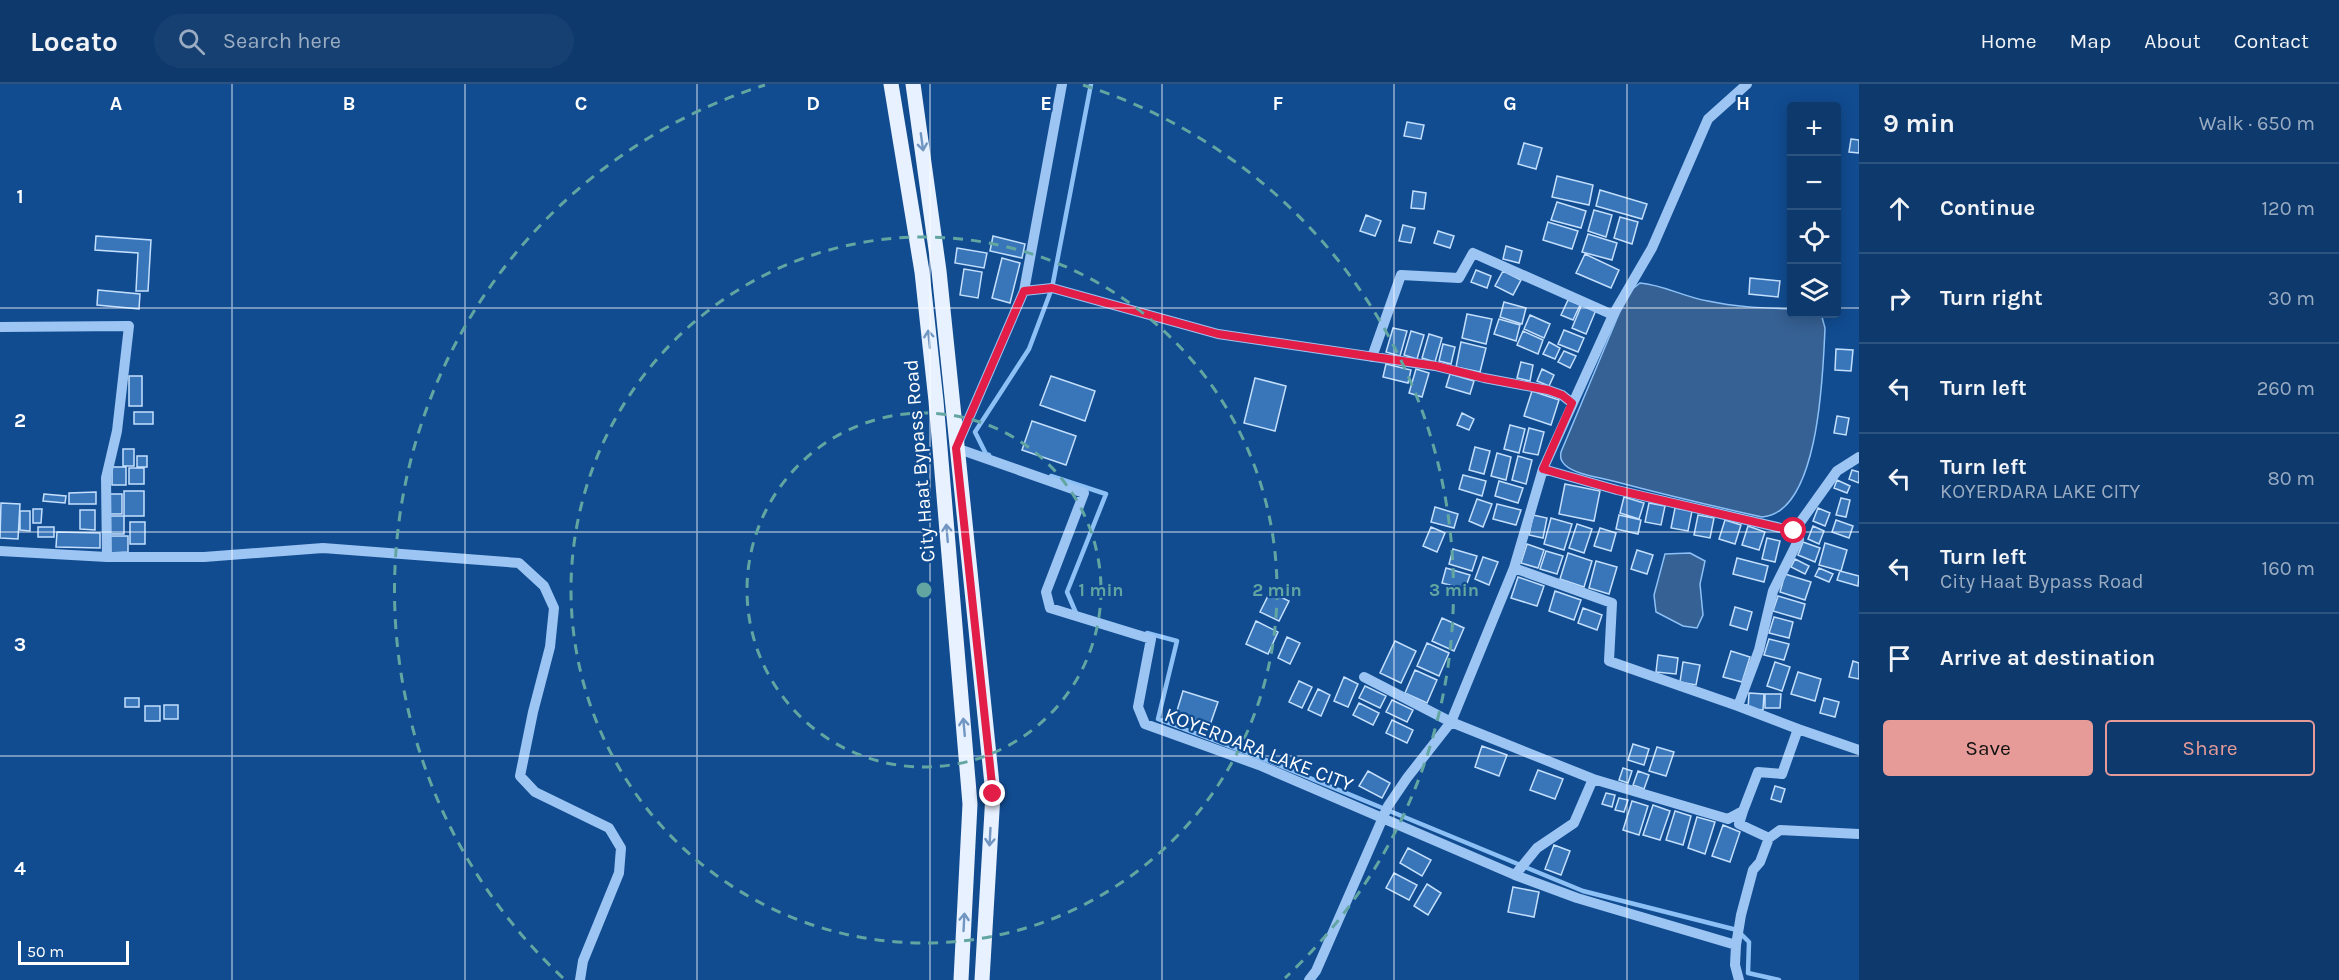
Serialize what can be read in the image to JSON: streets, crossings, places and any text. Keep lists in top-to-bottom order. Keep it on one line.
{"streets":{"main road":["City Haat Bypass Road"],"street":["KOYERDARA LAKE CITY"]},"crossings":[["City Haat Bypass Road","KOYERDARA LAKE CITY"]],"scale_bar":"50 m","page":{"header":"Locato","search":"Search here","nav":["Home","Map","About","Contact"],"heading":["9 min","Walk · 650 m"],"map_buttons":["+","−"],"list":[["Continue","120 m"],["Turn right","30 m"],["Turn left","260 m"],["Turn left","KOYERDARA LAKE CITY","80 m"],["Turn left","City Haat Bypass Road","160 m"],"Arrive at destination"],"buttons":["Save","Share"],"scale":"50 m"},"grid":{"columns":["A","B","C","D","E","F","G","H"],"rows":["1","2","3","4"]},"rings":["1 min","2 min","3 min"]}
